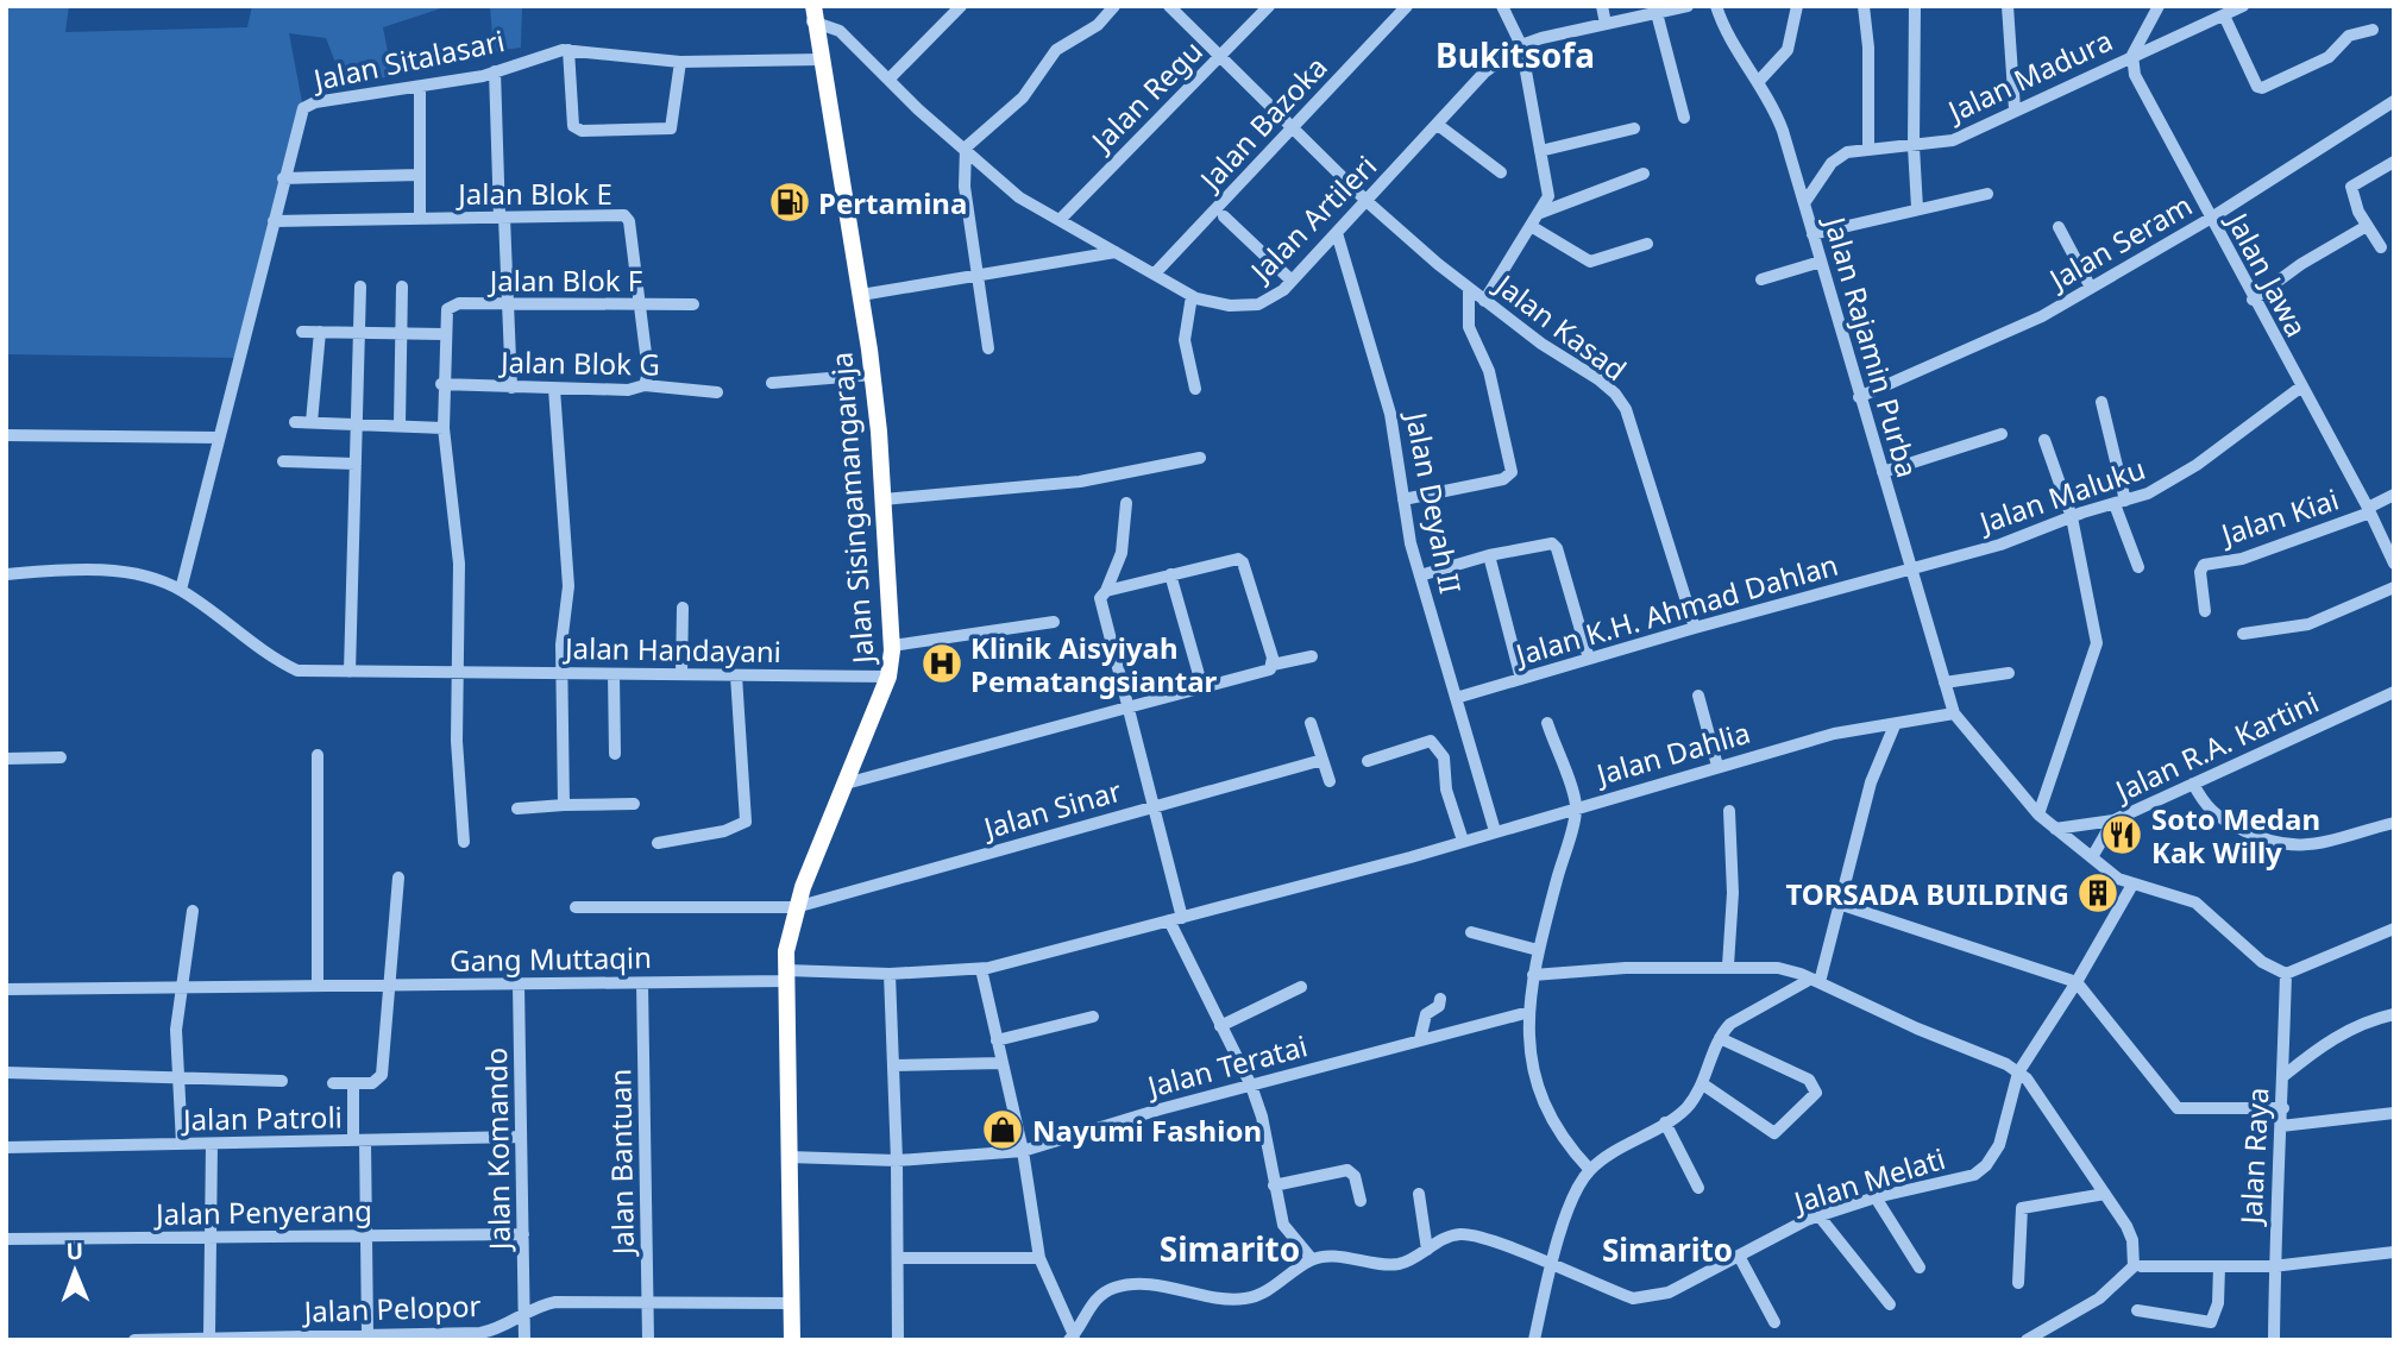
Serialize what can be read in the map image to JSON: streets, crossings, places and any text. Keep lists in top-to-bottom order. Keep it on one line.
{"streets":{"highway":["Jalan Sisingamangaraja"],"street":["Jalan Sitalasari","Jalan Madura","Jalan Regu","Jalan Bazoka","Jalan Blok E","Jalan Artileri","Jalan Seram","Jalan Jawa","Jalan Blok F","Jalan Kasad","Jalan Rajamin Purba","Jalan Blok G","Jalan Maluku","Jalan Deyah II","Jalan Kiai","Jalan K.H. Ahmad Dahlan","Jalan Handayani","Jalan R.A. Kartini","Jalan Dahlia","Jalan Sinar","Gang Muttaqin","Jalan Teratai","Jalan Patroli","Jalan Komando","Jalan Raya","Jalan Bantuan","Jalan Melati","Jalan Penyerang","Jalan Pelopor"]},"crossings":[["Jalan Sitalasari","Jalan Blok E"],["Jalan Sitalasari","Jalan Sisingamangaraja"],["Jalan Sitalasari","Jalan Handayani"],["Jalan Madura","Jalan Jawa"],["Jalan Madura","Jalan Rajamin Purba"],["Jalan Regu","Jalan Artileri"],["Jalan Regu","Jalan Kasad"],["Jalan Bazoka","Jalan Artileri"],["Jalan Bazoka","Jalan Kasad"],["Jalan Blok E","Jalan Blok F"],["Jalan Blok E","Jalan Blok G"],["Jalan Artileri","Jalan Kasad"],["Jalan Artileri","Jalan Deyah II"],["Jalan Artileri","Jalan Sisingamangaraja"],["Jalan Seram","Jalan Jawa"],["Jalan Seram","Jalan Rajamin Purba"],["Jalan Jawa","Jalan Maluku"],["Jalan Jawa","Jalan Kiai"],["Jalan Kasad","Jalan K.H. Ahmad Dahlan"],["Jalan Rajamin Purba","Jalan Maluku"],["Jalan Rajamin Purba","Jalan K.H. Ahmad Dahlan"],["Jalan Rajamin Purba","Jalan Dahlia"],["Jalan Maluku","Jalan K.H. Ahmad Dahlan"],["Jalan Deyah II","Jalan K.H. Ahmad Dahlan"],["Jalan Deyah II","Jalan Dahlia"],["Jalan Sisingamangaraja","Jalan Handayani"],["Jalan Sisingamangaraja","Jalan Sinar"],["Jalan Sisingamangaraja","Gang Muttaqin"],["Jalan Sisingamangaraja","Jalan Teratai"],["Jalan Sisingamangaraja","Jalan Pelopor"],["Jalan Dahlia","Gang Muttaqin"],["Gang Muttaqin","Jalan Komando"],["Gang Muttaqin","Jalan Bantuan"],["Jalan Patroli","Jalan Komando"],["Jalan Komando","Jalan Penyerang"],["Jalan Komando","Jalan Pelopor"],["Jalan Bantuan","Jalan Pelopor"]],"districts":["Bukitsofa","Simarito","Simarito"],"places":{"fuel station":["Pertamina"],"hospital":["Klinik Aisyiyah Pematangsiantar"],"restaurant":["Soto Medan Kak Willy"],"building":["TORSADA BUILDING"],"shop":["Nayumi Fashion"]},"north":"top"}
